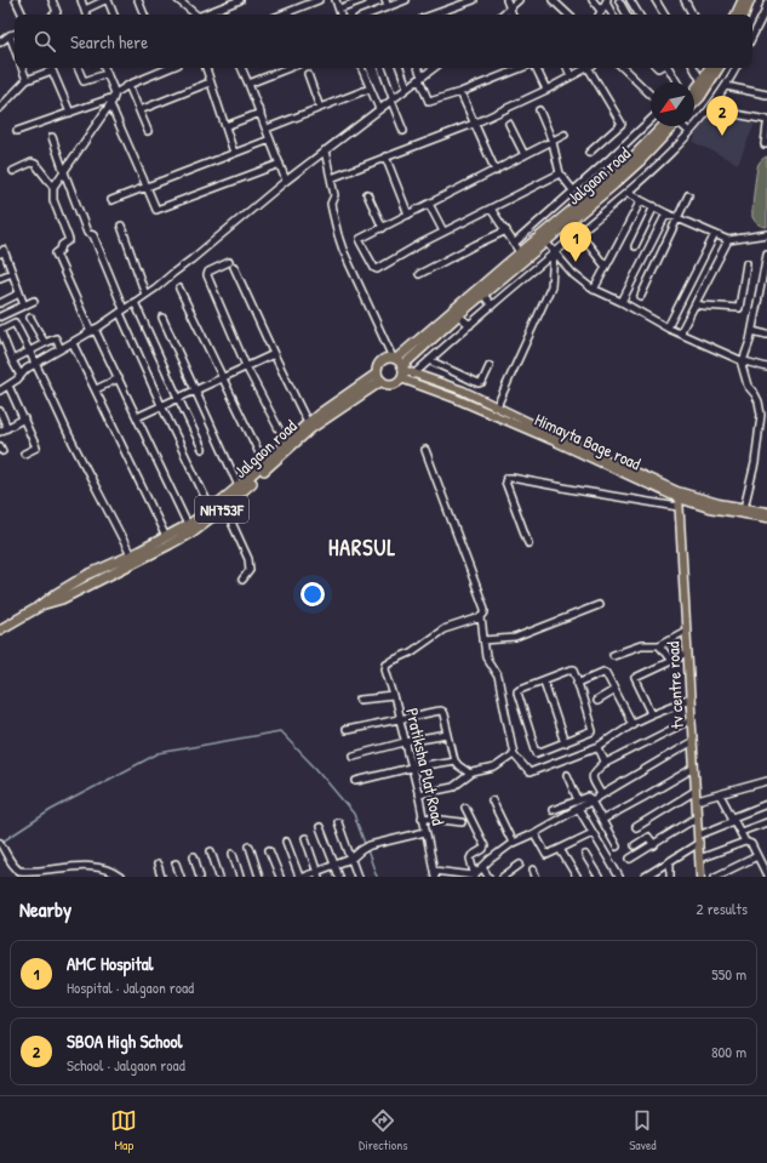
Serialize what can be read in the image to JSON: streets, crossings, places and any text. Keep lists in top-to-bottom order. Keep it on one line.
{"streets":{"highway":["Jalgaon road","NH753F"],"main road":["Himayta Bage road","tv centre road"],"street":["Pratiksha Plat Road"]},"crossings":[["Jalgaon road","Himayta Bage road"],["Himayta Bage road","tv centre road"]],"districts":["HARSUL"],"north":"bottom left","page":{"search":"Search here","pins":["2","1"],"heading":["Nearby","2 results"],"list":[{"mark":"1","name":"AMC Hospital","note":"Hospital · Jalgaon road","value":"550 m"},{"mark":"2","name":"SBOA High School","note":"School · Jalgaon road","value":"800 m"}],"nav":["Map","Directions","Saved"]}}
